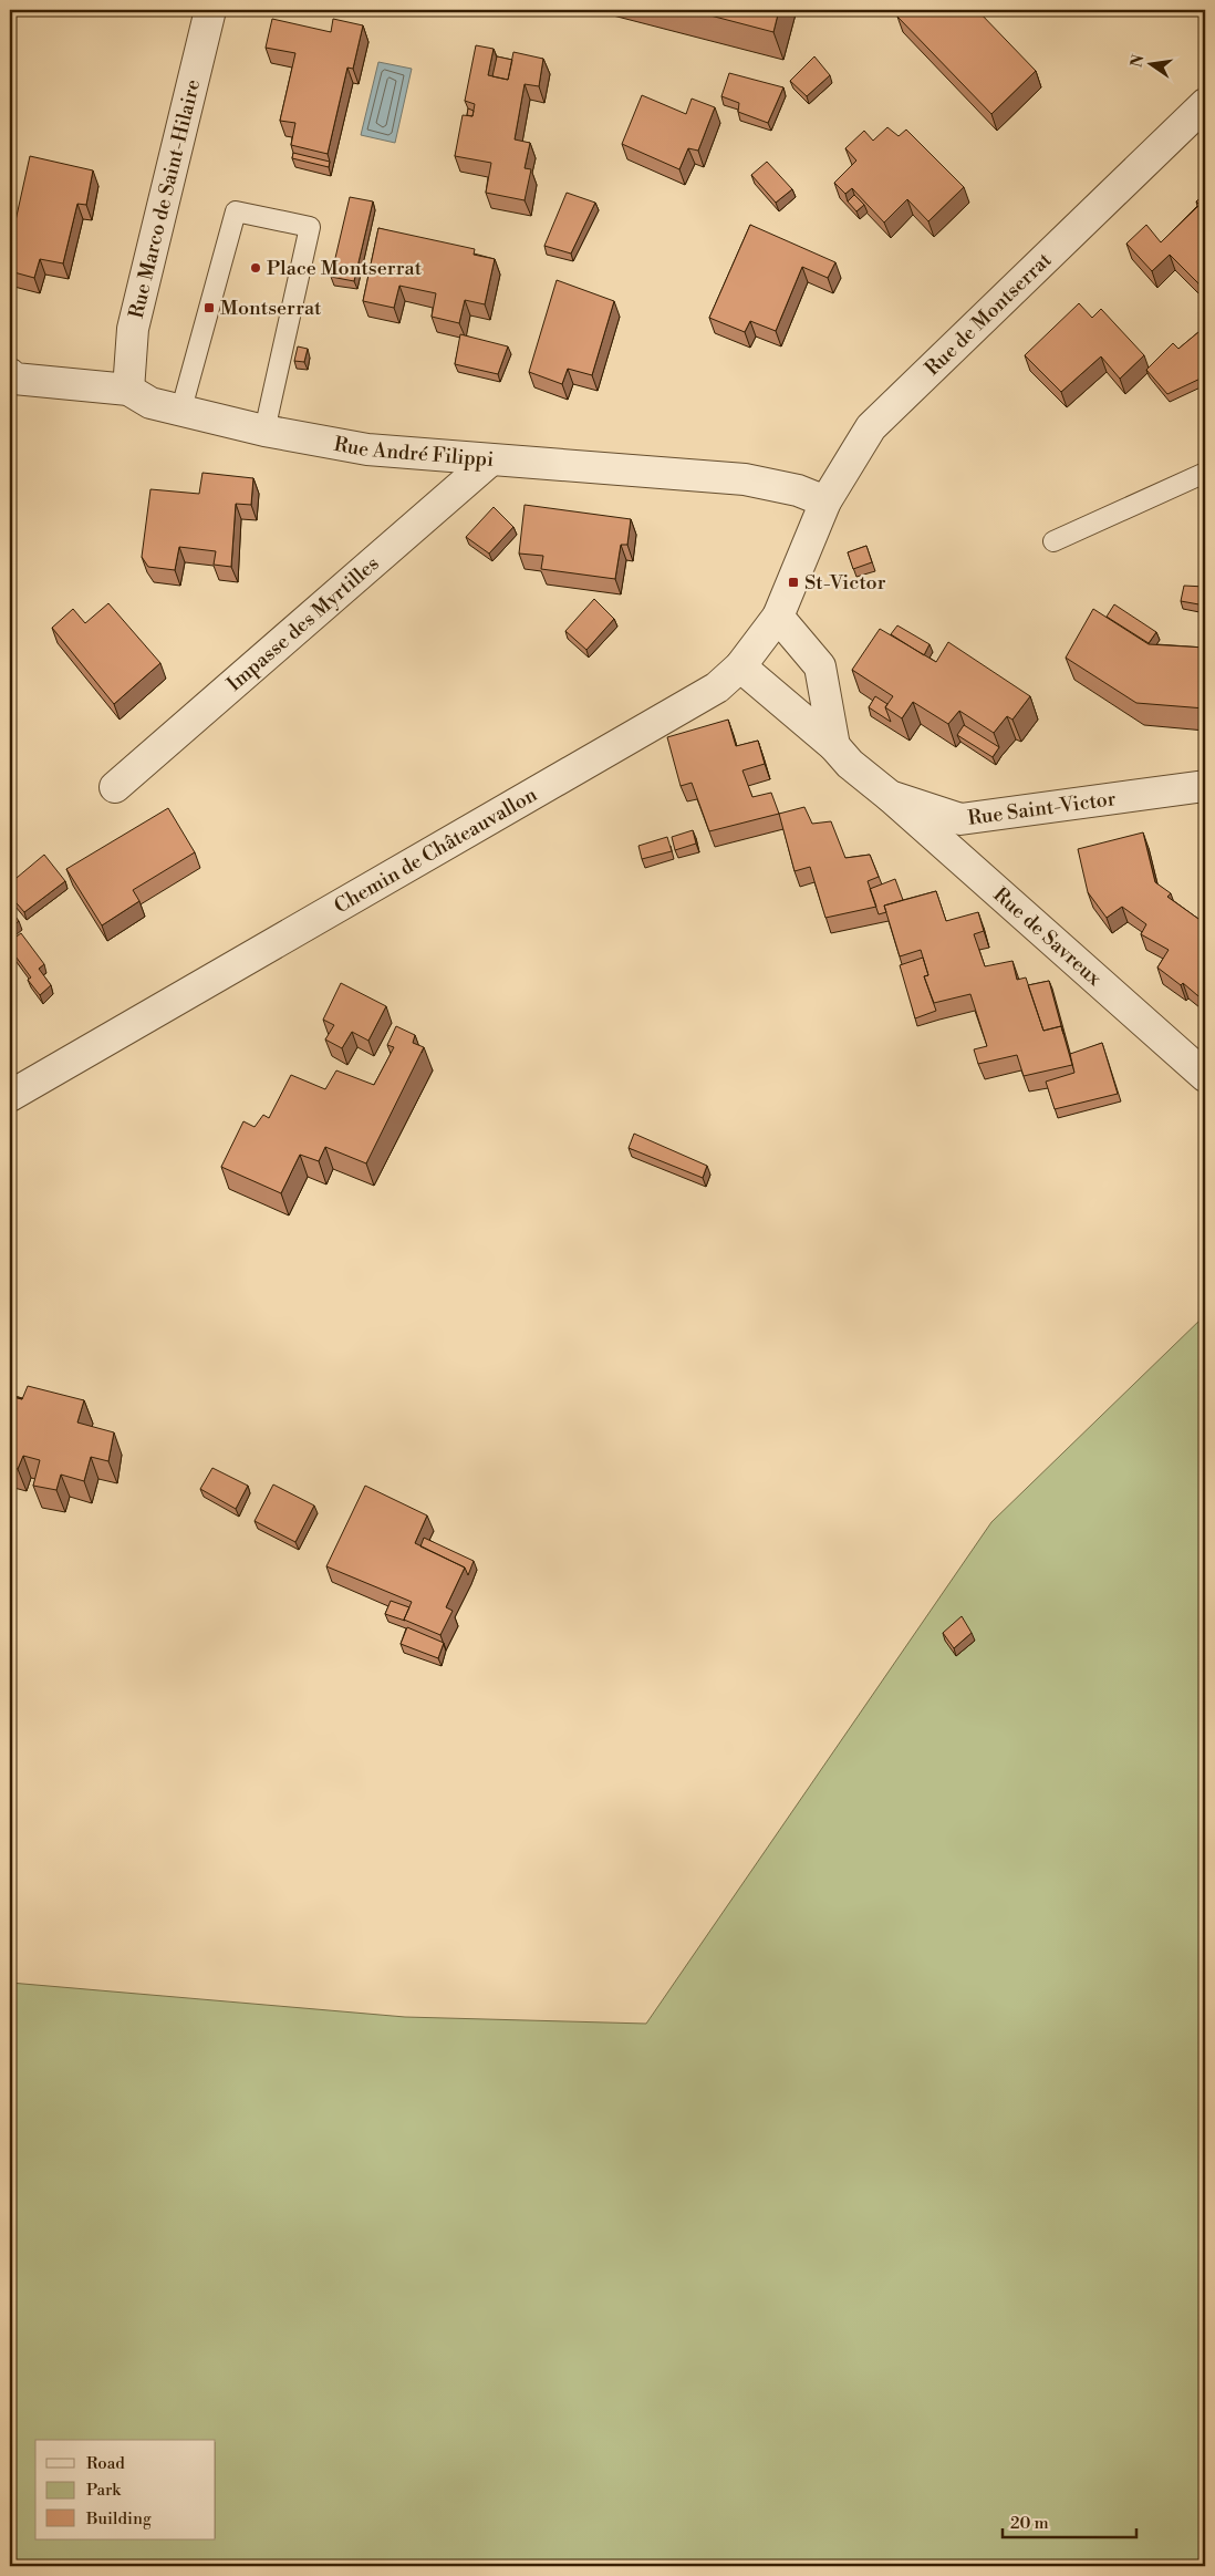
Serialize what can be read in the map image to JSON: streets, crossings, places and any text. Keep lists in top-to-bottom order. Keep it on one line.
{"streets":{"street":["Rue Marco de Saint-Hilaire","Rue de Montserrat","Rue André Filippi","Impasse des Myrtilles","Rue Saint-Victor","Chemin de Châteauvallon","Rue de Savreux"]},"crossings":[["Rue Marco de Saint-Hilaire","Rue André Filippi"],["Rue de Montserrat","Rue André Filippi"],["Rue de Montserrat","Chemin de Châteauvallon"],["Rue André Filippi","Impasse des Myrtilles"],["Rue Saint-Victor","Chemin de Châteauvallon"],["Rue Saint-Victor","Rue de Savreux"]],"places":{"other":["Place Montserrat"],"transit":["Montserrat","St-Victor"]},"legend":["Road","Park","Building"],"scale_bar":"20 m","north":"left"}
